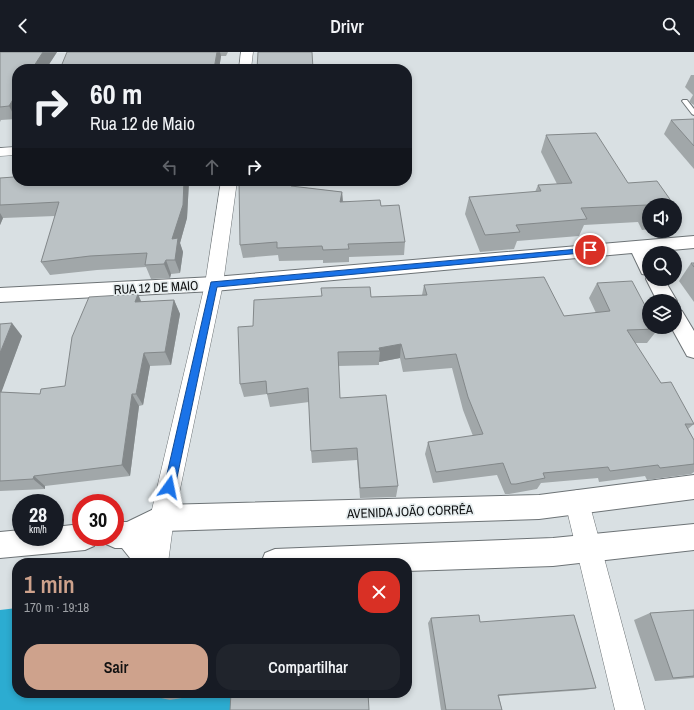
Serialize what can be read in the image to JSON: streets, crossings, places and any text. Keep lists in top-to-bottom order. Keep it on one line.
{"streets":{"street":["RUA 12 DE MAIO","AVENIDA JOÃO CORRÊA"]},"page":{"header":"Drivr","turn":["60 m","Rua 12 de Maio"],"speed":"28 km/h","limit":"30","heading":["1 min","170 m · 19:18"],"buttons":["Sair","Compartilhar"]}}
